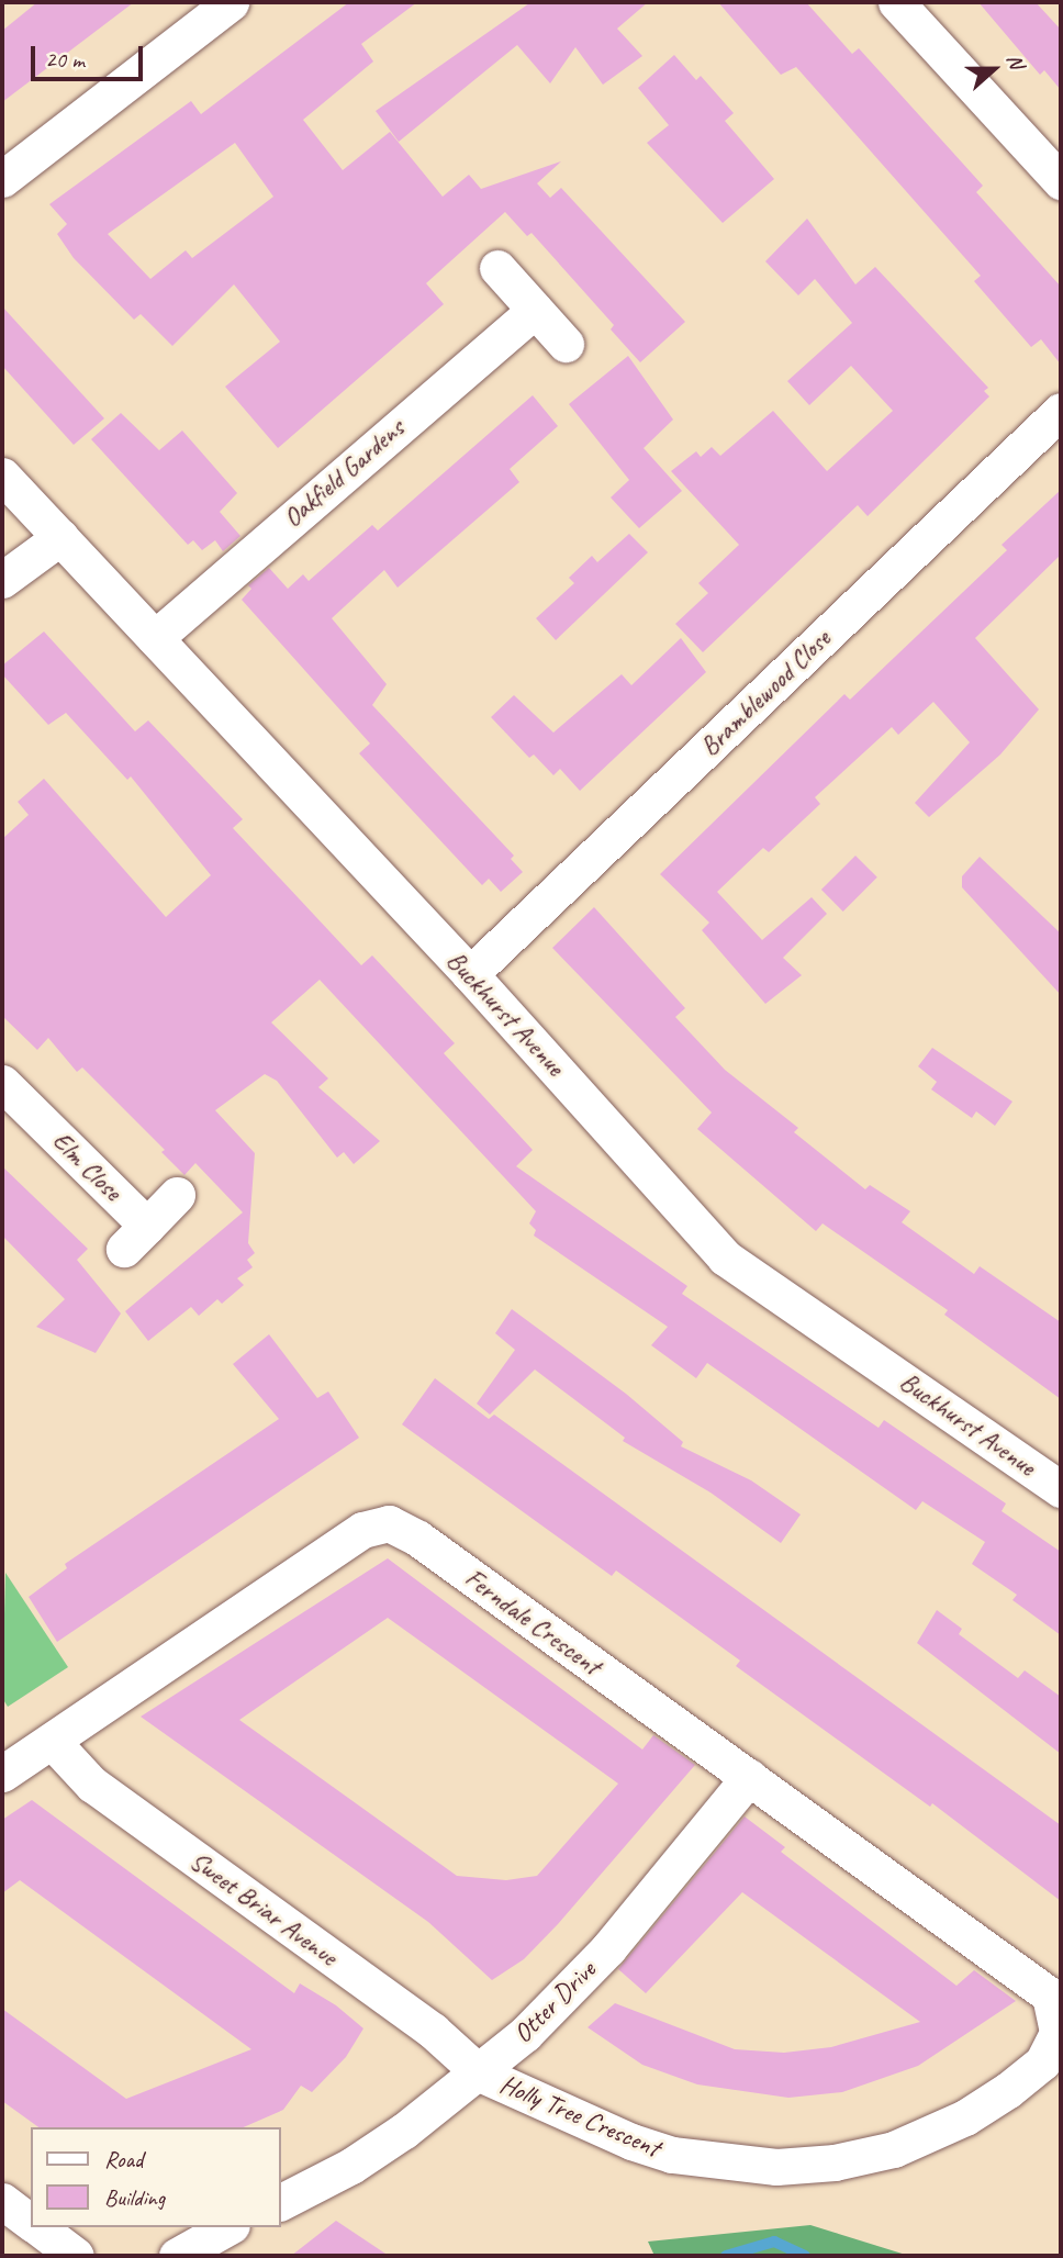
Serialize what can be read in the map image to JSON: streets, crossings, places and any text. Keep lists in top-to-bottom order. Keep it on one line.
{"streets":{"street":["Oakfield Gardens","Bramblewood Close","Buckhurst Avenue","Elm Close","Ferndale Crescent","Sweet Briar Avenue","Otter Drive","Holly Tree Crescent"]},"crossings":[["Oakfield Gardens","Buckhurst Avenue"],["Bramblewood Close","Buckhurst Avenue"],["Ferndale Crescent","Sweet Briar Avenue"],["Ferndale Crescent","Otter Drive"],["Ferndale Crescent","Holly Tree Crescent"],["Sweet Briar Avenue","Otter Drive"],["Sweet Briar Avenue","Holly Tree Crescent"],["Otter Drive","Holly Tree Crescent"]],"legend":["Road","Building"],"scale_bar":"20 m","north":"right"}
